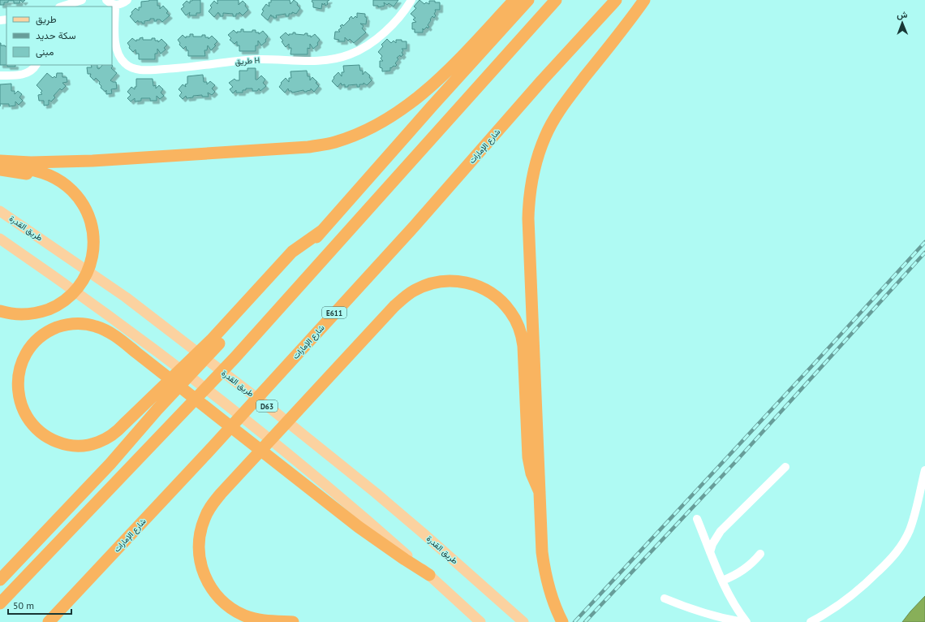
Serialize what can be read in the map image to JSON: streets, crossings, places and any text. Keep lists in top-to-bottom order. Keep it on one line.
{"streets":{"highway":["شارع الإمارات","E611"],"main road":["طريق القدرة","D63"],"street":["طريق H"]},"legend":["طريق","سكة حديد","مبنى"],"scale_bar":"50 m","north":"top"}
